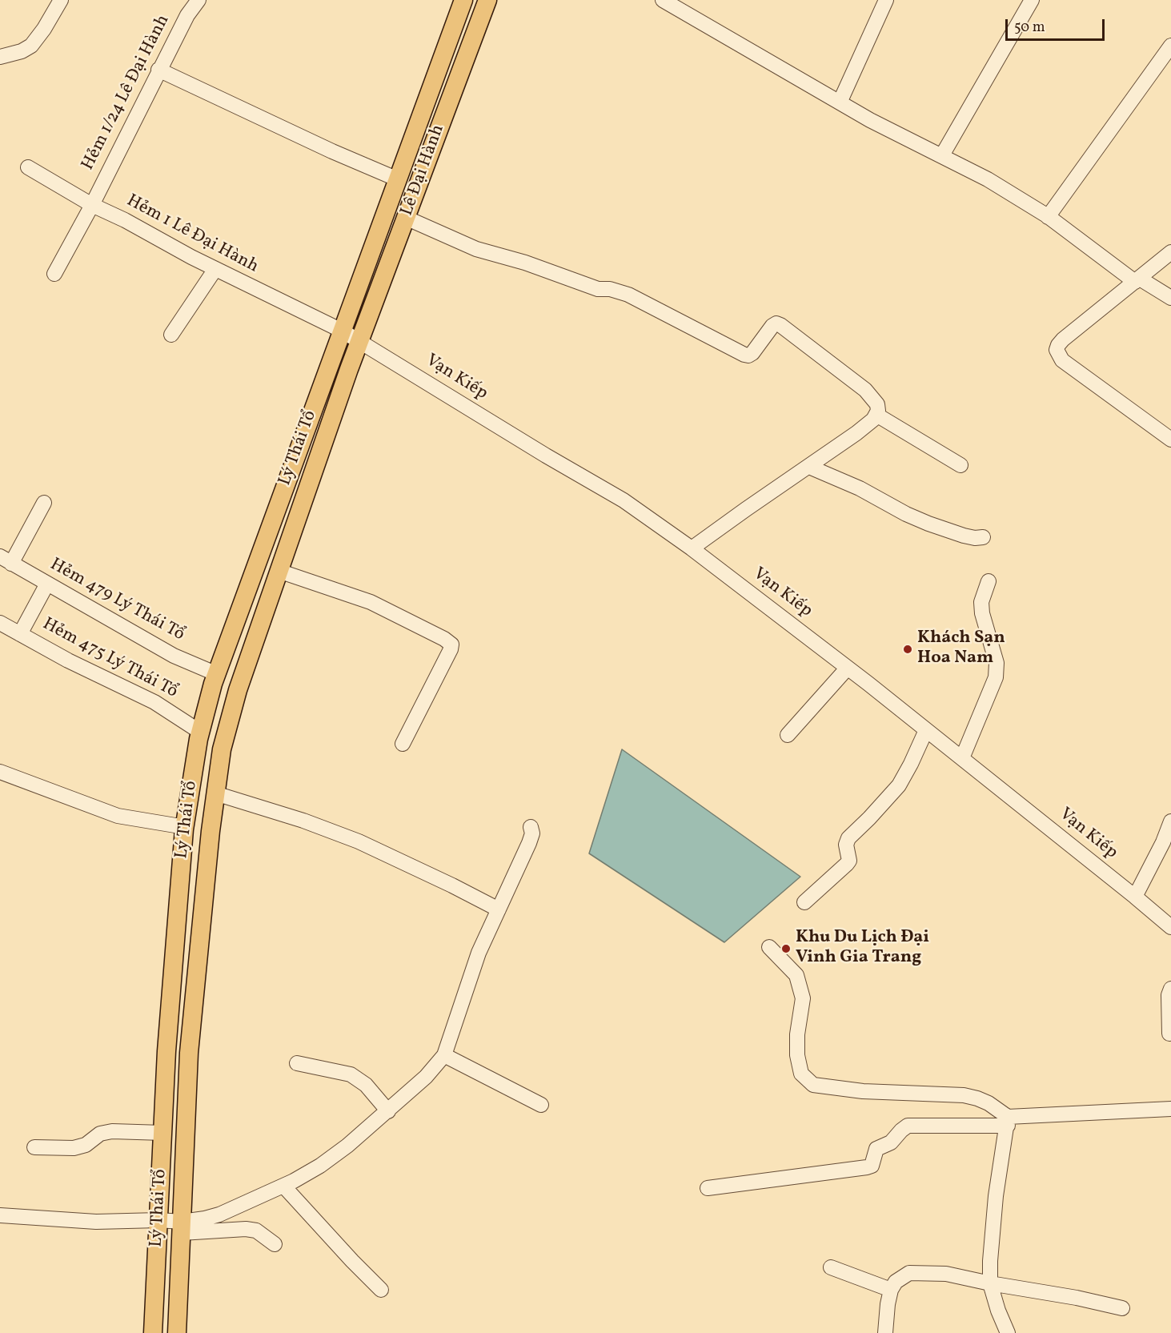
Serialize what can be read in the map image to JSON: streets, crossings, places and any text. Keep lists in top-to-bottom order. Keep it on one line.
{"streets":{"main road":["Lê Đại Hành","Lý Thái Tổ"],"street":["Hẻm 1/24 Lê Đại Hành","Hẻm 1 Lê Đại Hành","Vạn Kiếp","Hẻm 479 Lý Thái Tổ","Hẻm 475 Lý Thái Tổ"]},"crossings":[["Hẻm 1/24 Lê Đại Hành","Hẻm 1 Lê Đại Hành"],["Lê Đại Hành","Hẻm 1 Lê Đại Hành"],["Lê Đại Hành","Vạn Kiếp"],["Lê Đại Hành","Lý Thái Tổ"],["Hẻm 1 Lê Đại Hành","Vạn Kiếp"],["Hẻm 1 Lê Đại Hành","Lý Thái Tổ"],["Vạn Kiếp","Lý Thái Tổ"],["Lý Thái Tổ","Hẻm 479 Lý Thái Tổ"],["Lý Thái Tổ","Hẻm 475 Lý Thái Tổ"]],"places":["Khách Sạn Hoa Nam","Khu Du Lịch Đại Vinh Gia Trang"],"scale_bar":"50 m"}
